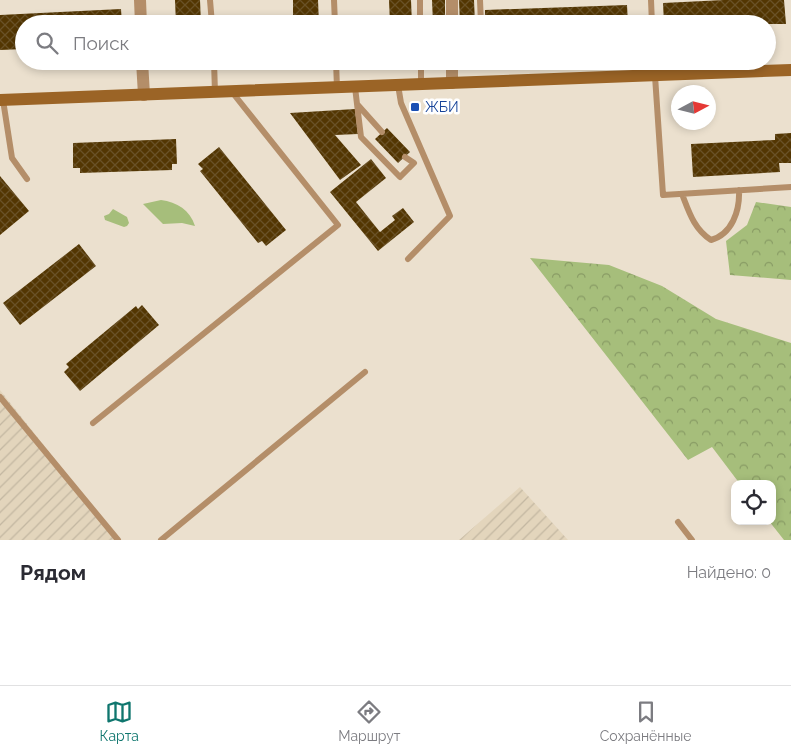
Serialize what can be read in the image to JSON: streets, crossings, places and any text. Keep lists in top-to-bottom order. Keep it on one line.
{"places":{"transit":["ЖБИ"]},"north":"right","page":{"search":"Поиск","heading":["Рядом","Найдено: 0"],"nav":["Карта","Маршрут","Сохранённые"]}}
